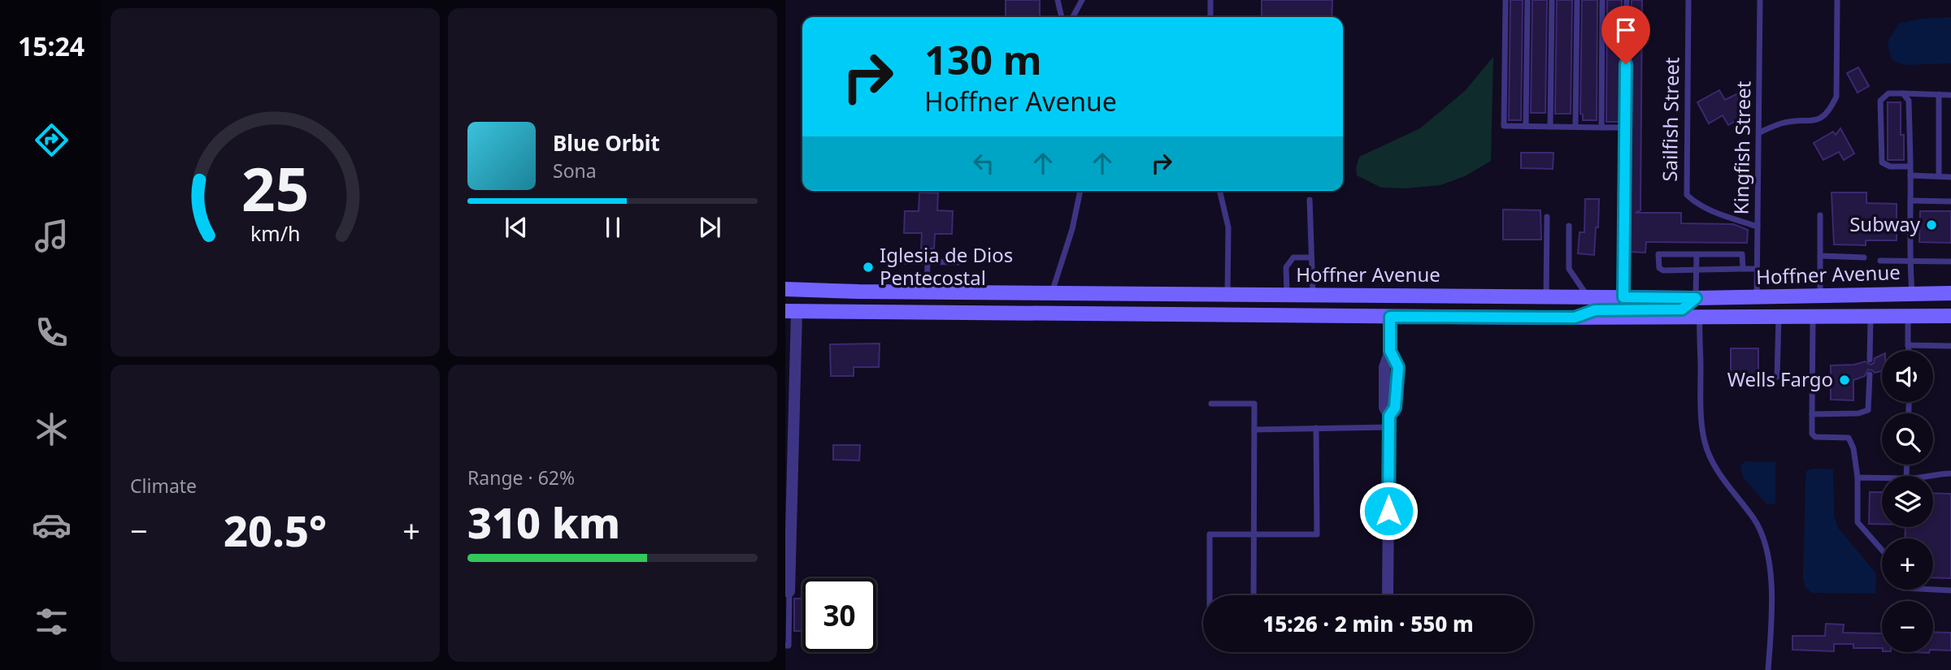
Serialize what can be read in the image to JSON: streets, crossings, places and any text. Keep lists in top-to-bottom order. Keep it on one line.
{"streets":{"main road":["Hoffner Avenue"],"lane":["Sailfish Street","Kingfish Street"]},"crossings":[["Sailfish Street","Kingfish Street"],["Kingfish Street","Hoffner Avenue"]],"places":["Subway","Iglesia de Dios Pentecostal","Wells Fargo"],"page":{"tabs":"15:24","turn":["130 m","Hoffner Avenue"],"song":["Blue Orbit","Sona"],"map_buttons":["+","−"],"tile":["Climate",["Range · 62%","310 km"]],"heat":["−","20.5°","+"],"limit":"30","trip":"15:26 · 2 min · 550 m","gauge":["25","km/h"]}}
